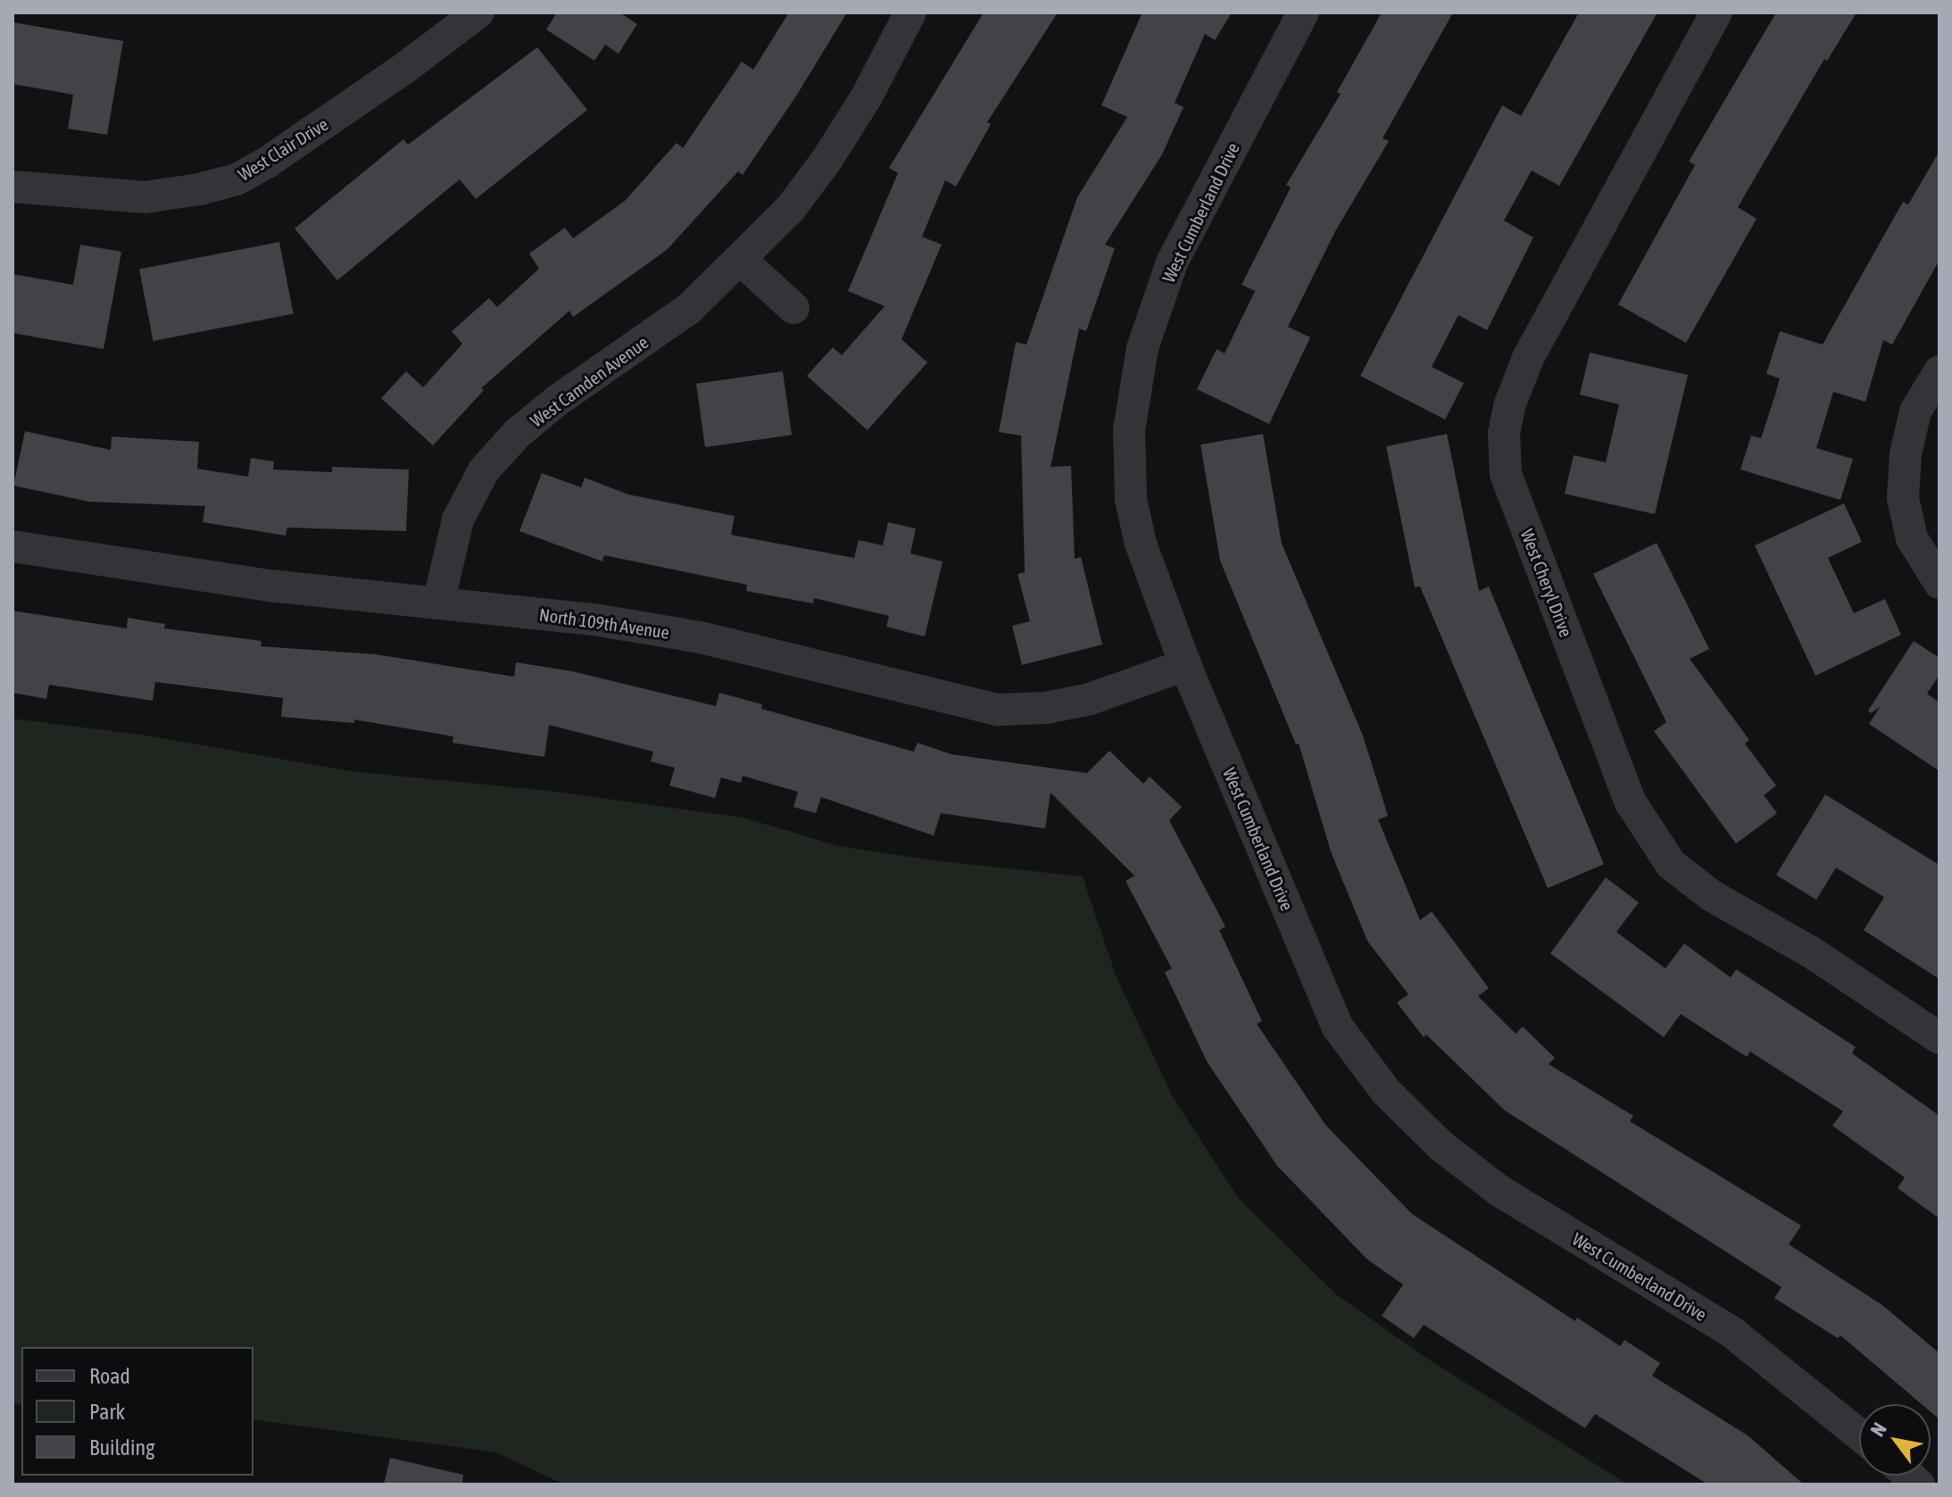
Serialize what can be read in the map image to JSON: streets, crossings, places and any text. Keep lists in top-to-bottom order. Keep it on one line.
{"streets":{"street":["West Clair Drive","West Cumberland Drive","West Camden Avenue","West Cheryl Drive","North 109th Avenue"]},"crossings":[["West Cumberland Drive","North 109th Avenue"],["West Camden Avenue","North 109th Avenue"]],"legend":["Road","Park","Building"],"north":"top left"}
